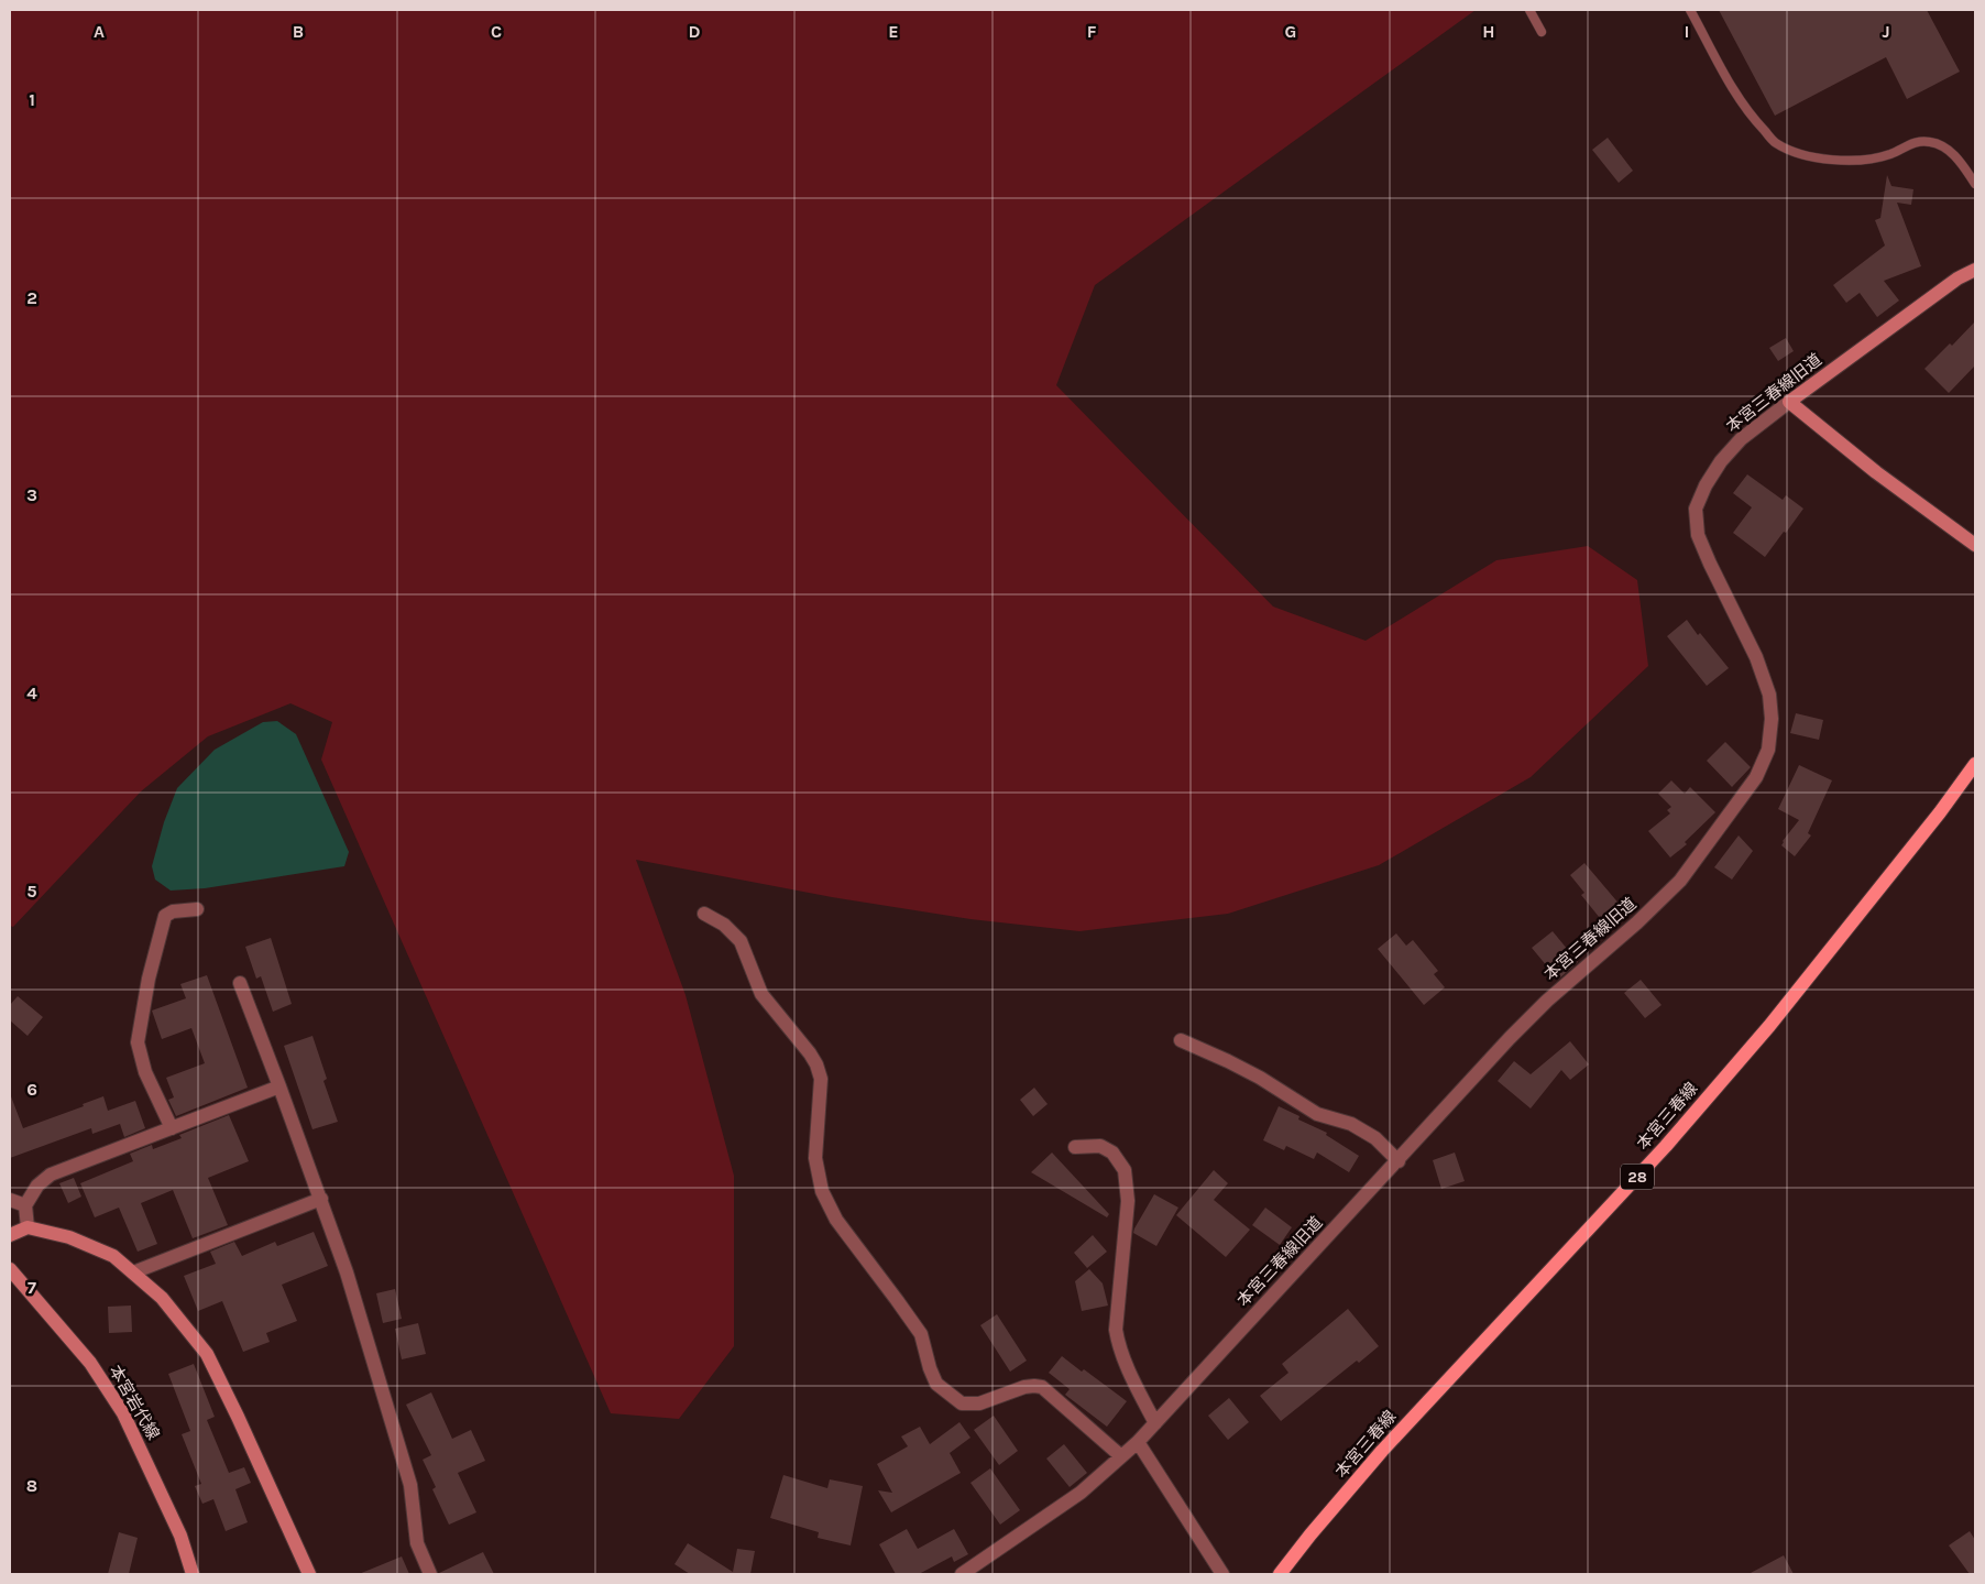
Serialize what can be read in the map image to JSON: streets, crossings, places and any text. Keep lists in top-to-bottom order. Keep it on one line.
{"streets":{"main road":["本宮三春線","28"],"street":["本宮三春線旧道","本宮岩代線"]},"grid":{"columns":["A","B","C","D","E","F","G","H","I","J"],"rows":["1","2","3","4","5","6","7","8"]}}
